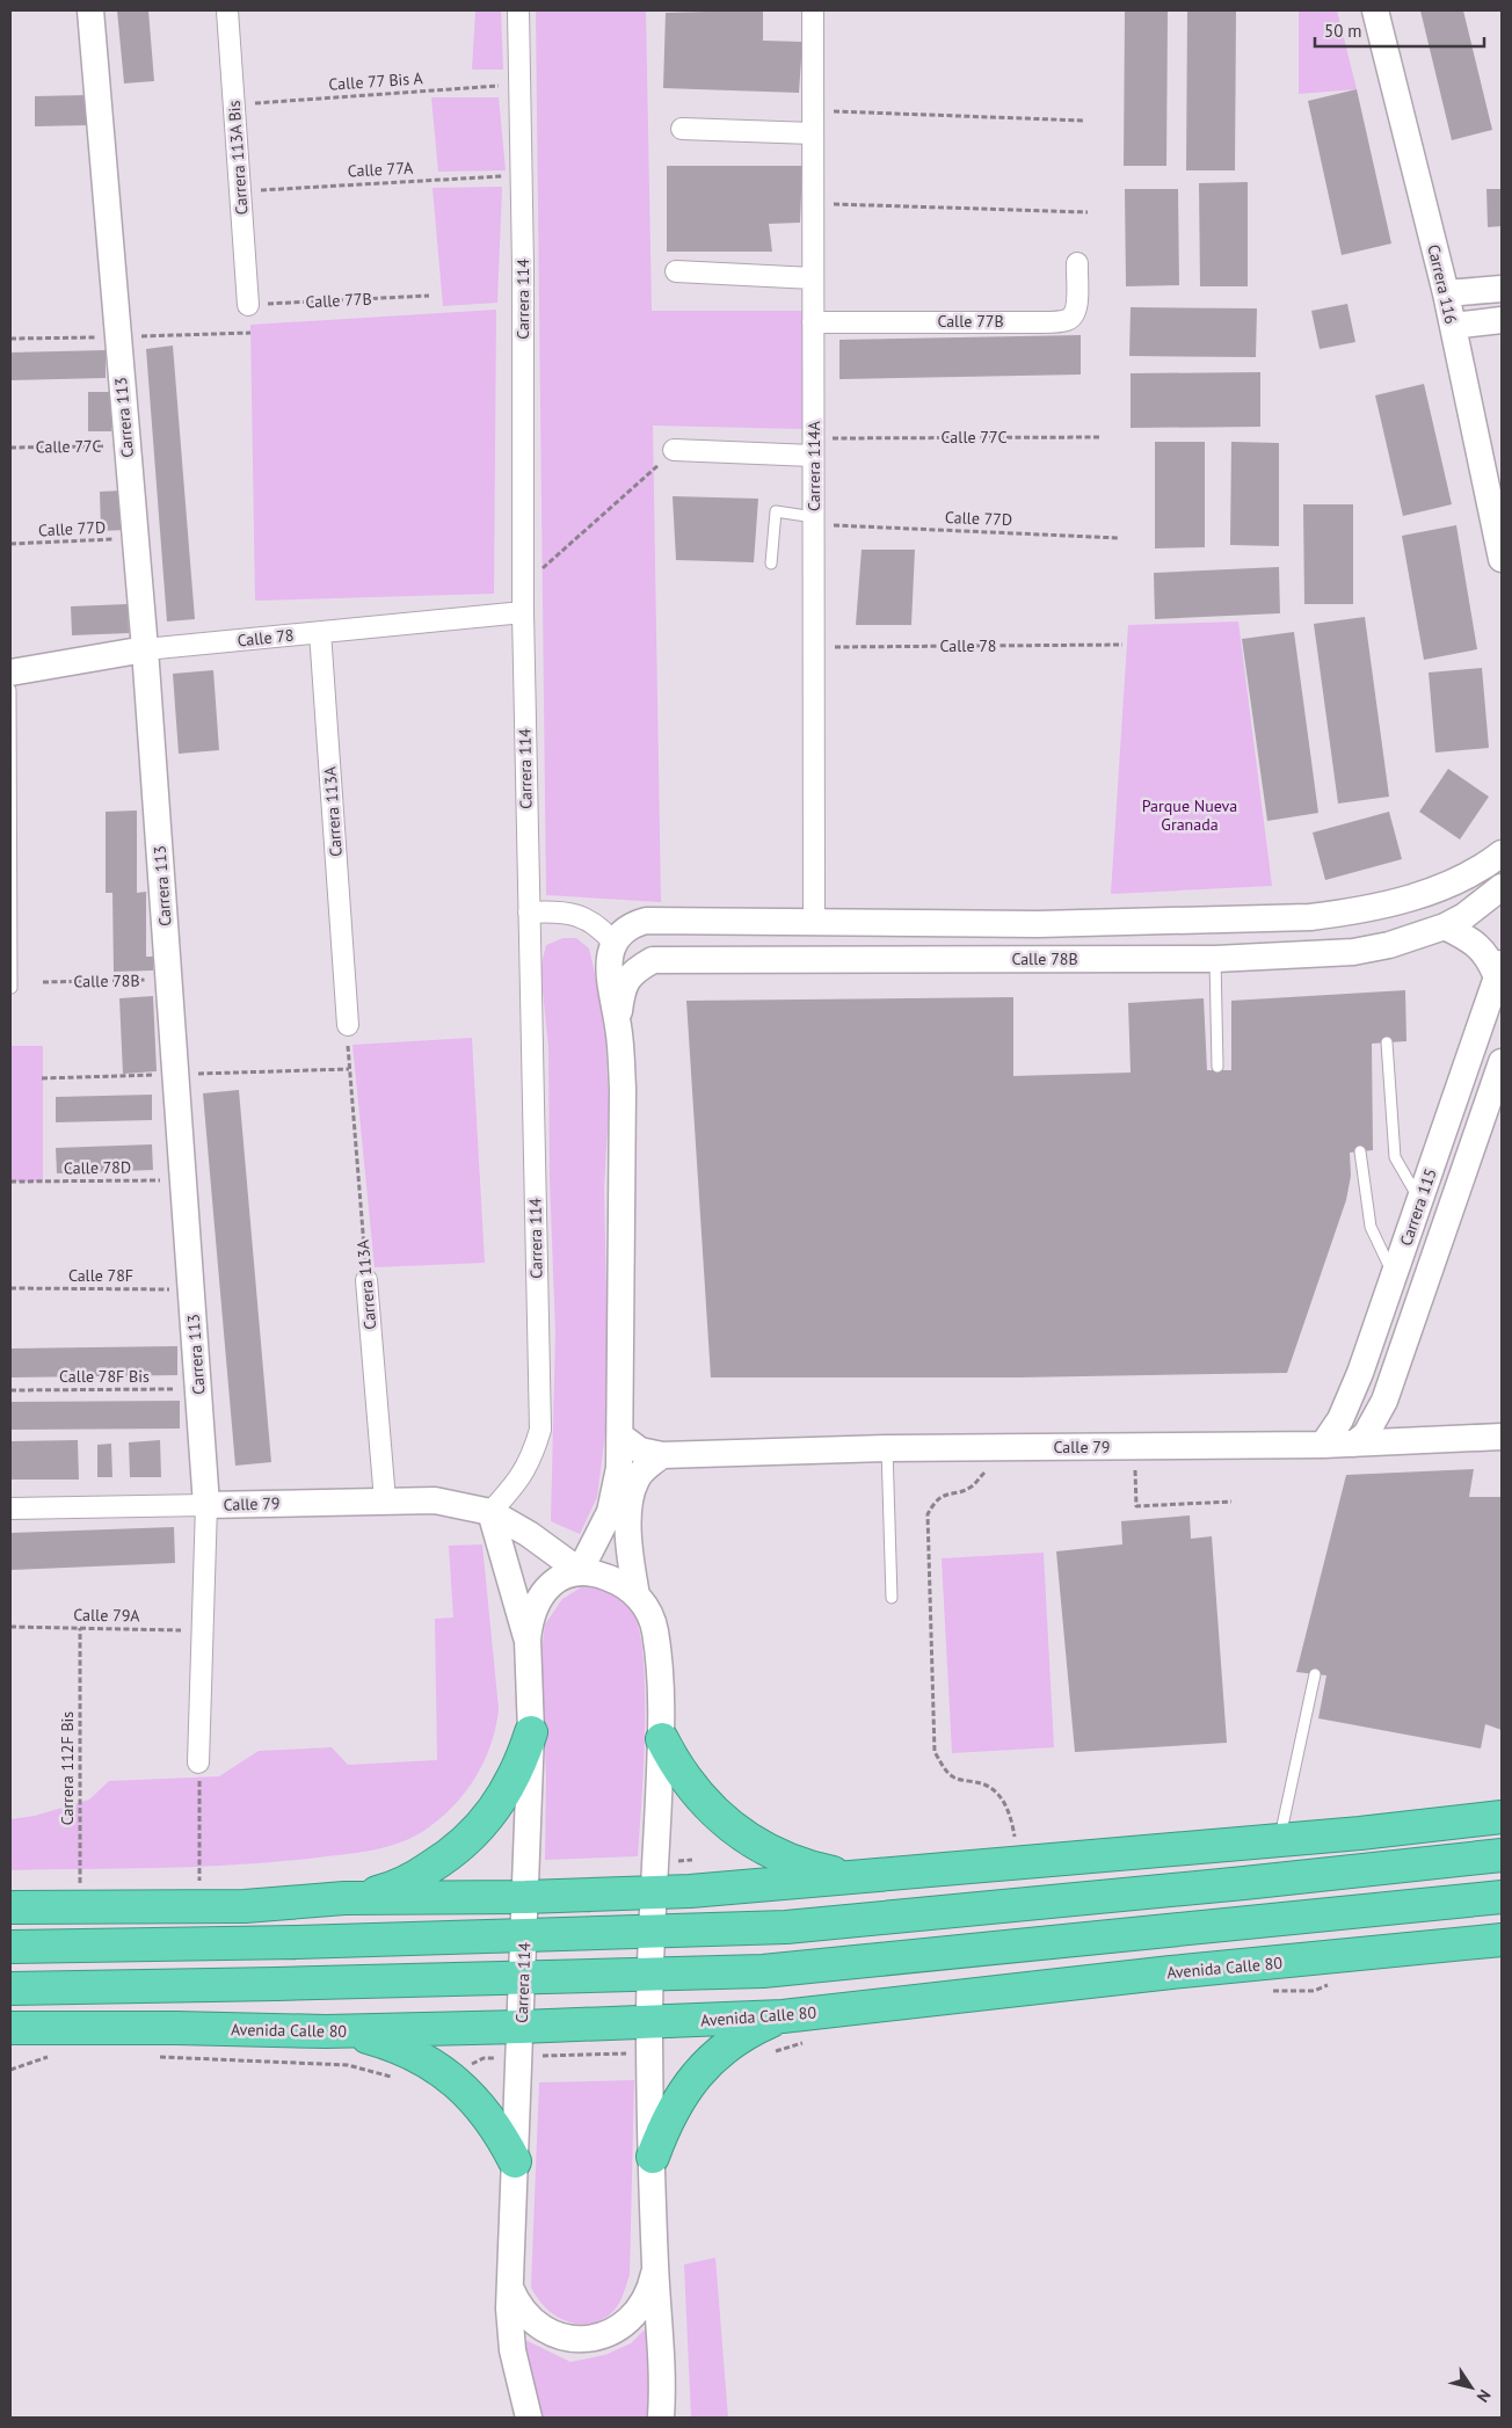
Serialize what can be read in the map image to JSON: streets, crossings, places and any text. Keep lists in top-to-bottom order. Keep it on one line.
{"streets":{"highway":["Avenida Calle 80"],"street":["Carrera 113A Bis","Carrera 116","Carrera 114","Calle 77B","Carrera 113","Carrera 114A","Calle 78","Carrera 113A","Calle 78B","Carrera 115","Calle 79"],"path":["Calle 77 Bis A","Calle 77A","Calle 77C","Calle 77D","Calle 78D","Calle 78F","Calle 78F Bis","Calle 79A","Carrera 112F Bis"]},"crossings":[["Calle 77 Bis A","Carrera 113A Bis"],["Calle 77 Bis A","Carrera 114"],["Carrera 113A Bis","Calle 77A"],["Carrera 113A Bis","Calle 77B"],["Calle 77A","Carrera 114"],["Carrera 114","Calle 78"],["Carrera 114","Calle 79"],["Carrera 114","Avenida Calle 80"],["Calle 77B","Carrera 114A"],["Carrera 113","Calle 77C"],["Carrera 113","Calle 77D"],["Carrera 113","Calle 78"],["Carrera 113","Calle 78B"],["Carrera 113","Calle 78D"],["Carrera 113","Calle 78F"],["Carrera 113","Calle 78F Bis"],["Carrera 113","Calle 79"],["Carrera 113","Calle 79A"],["Carrera 114A","Calle 78"],["Calle 78","Carrera 113A"],["Carrera 113A","Calle 79"],["Carrera 115","Calle 79"],["Calle 79A","Carrera 112F Bis"]],"parks":["Parque Nueva Granada"],"scale_bar":"50 m","north":"bottom right"}
